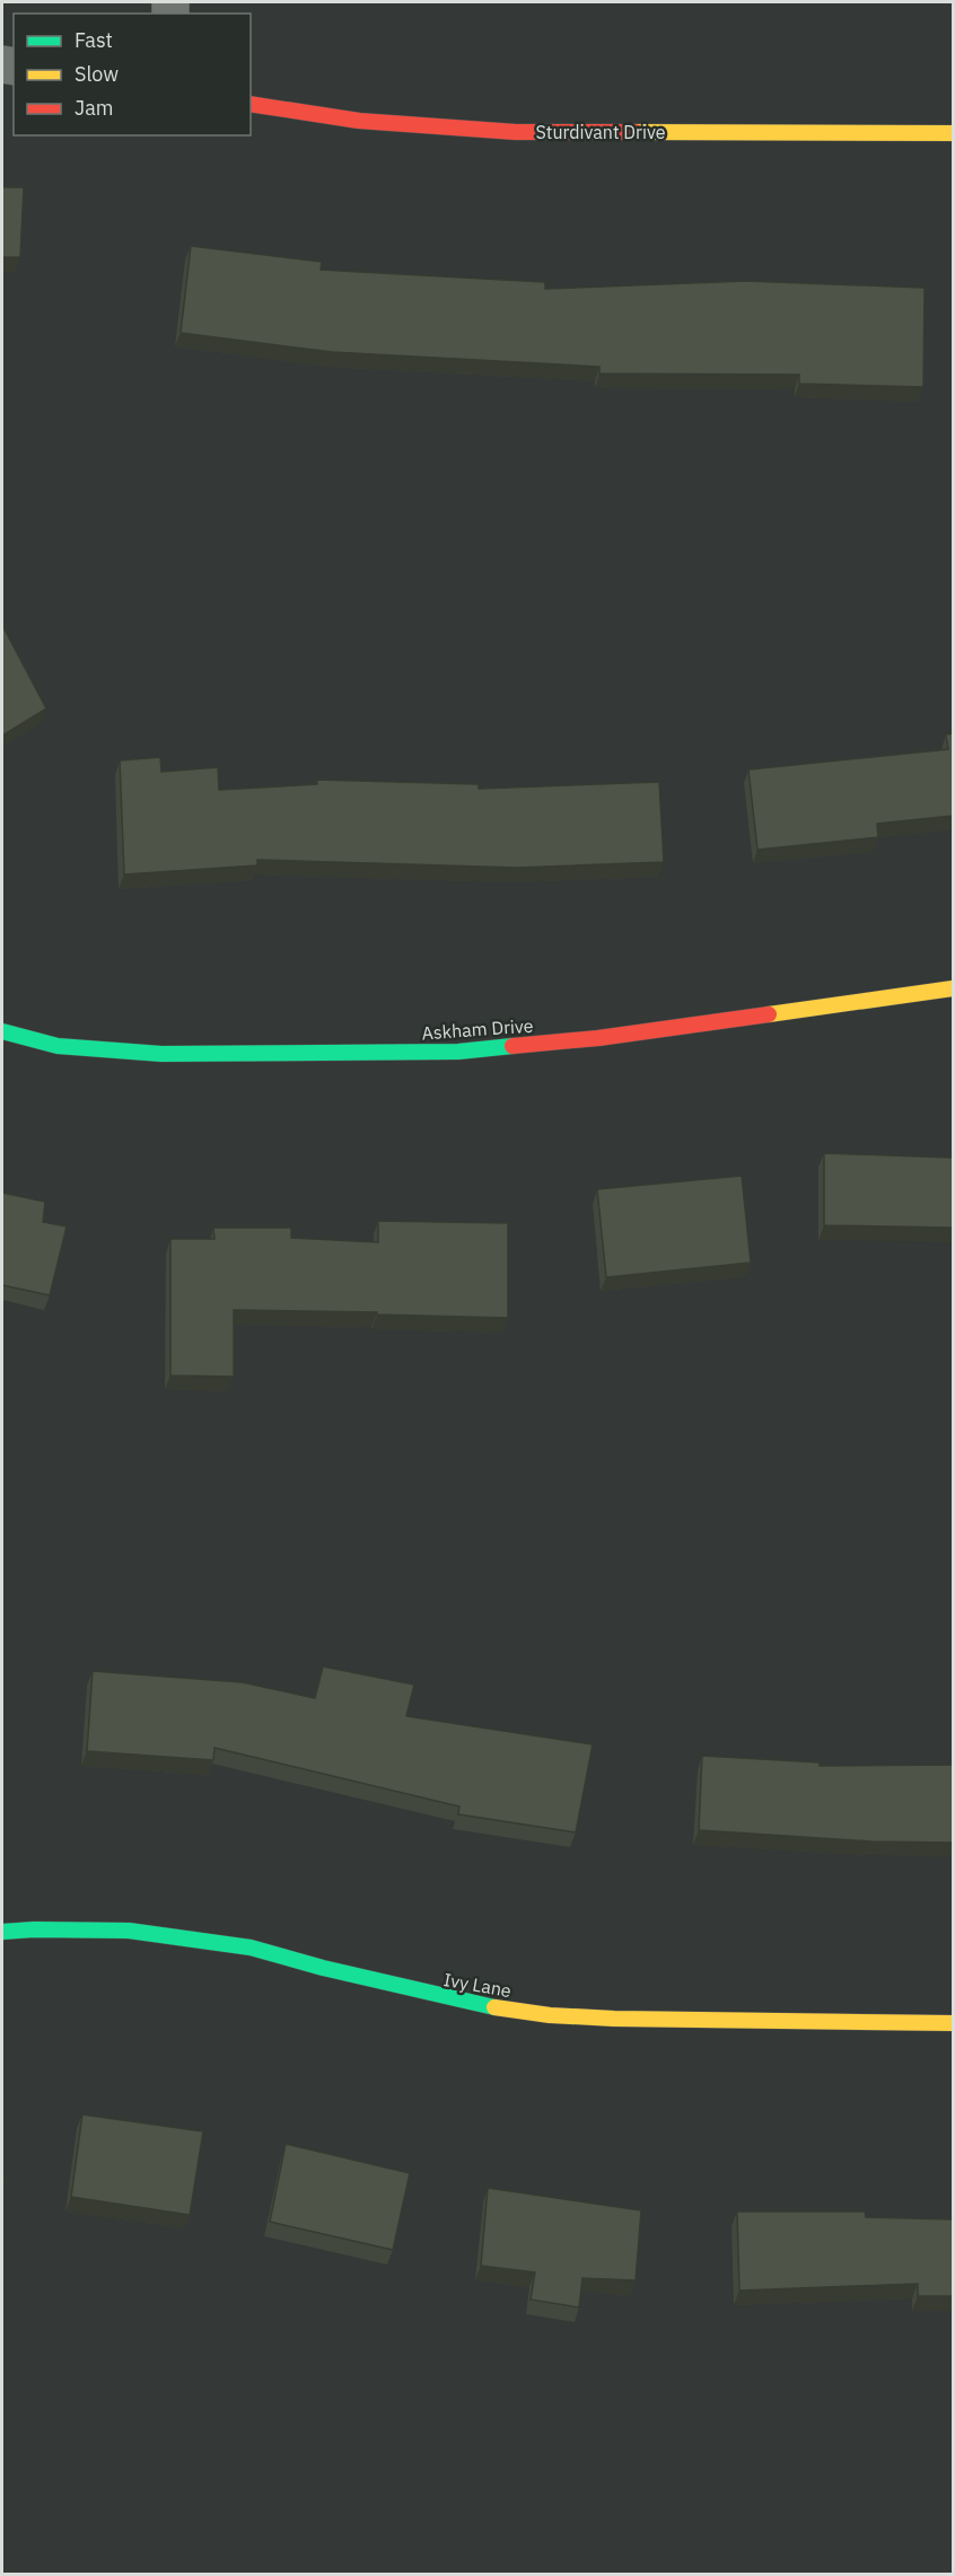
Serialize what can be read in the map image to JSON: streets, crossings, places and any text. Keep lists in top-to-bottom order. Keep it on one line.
{"streets":{"street":["Sturdivant Drive","Askham Drive","Ivy Lane"]},"legend":["Fast","Slow","Jam"]}
